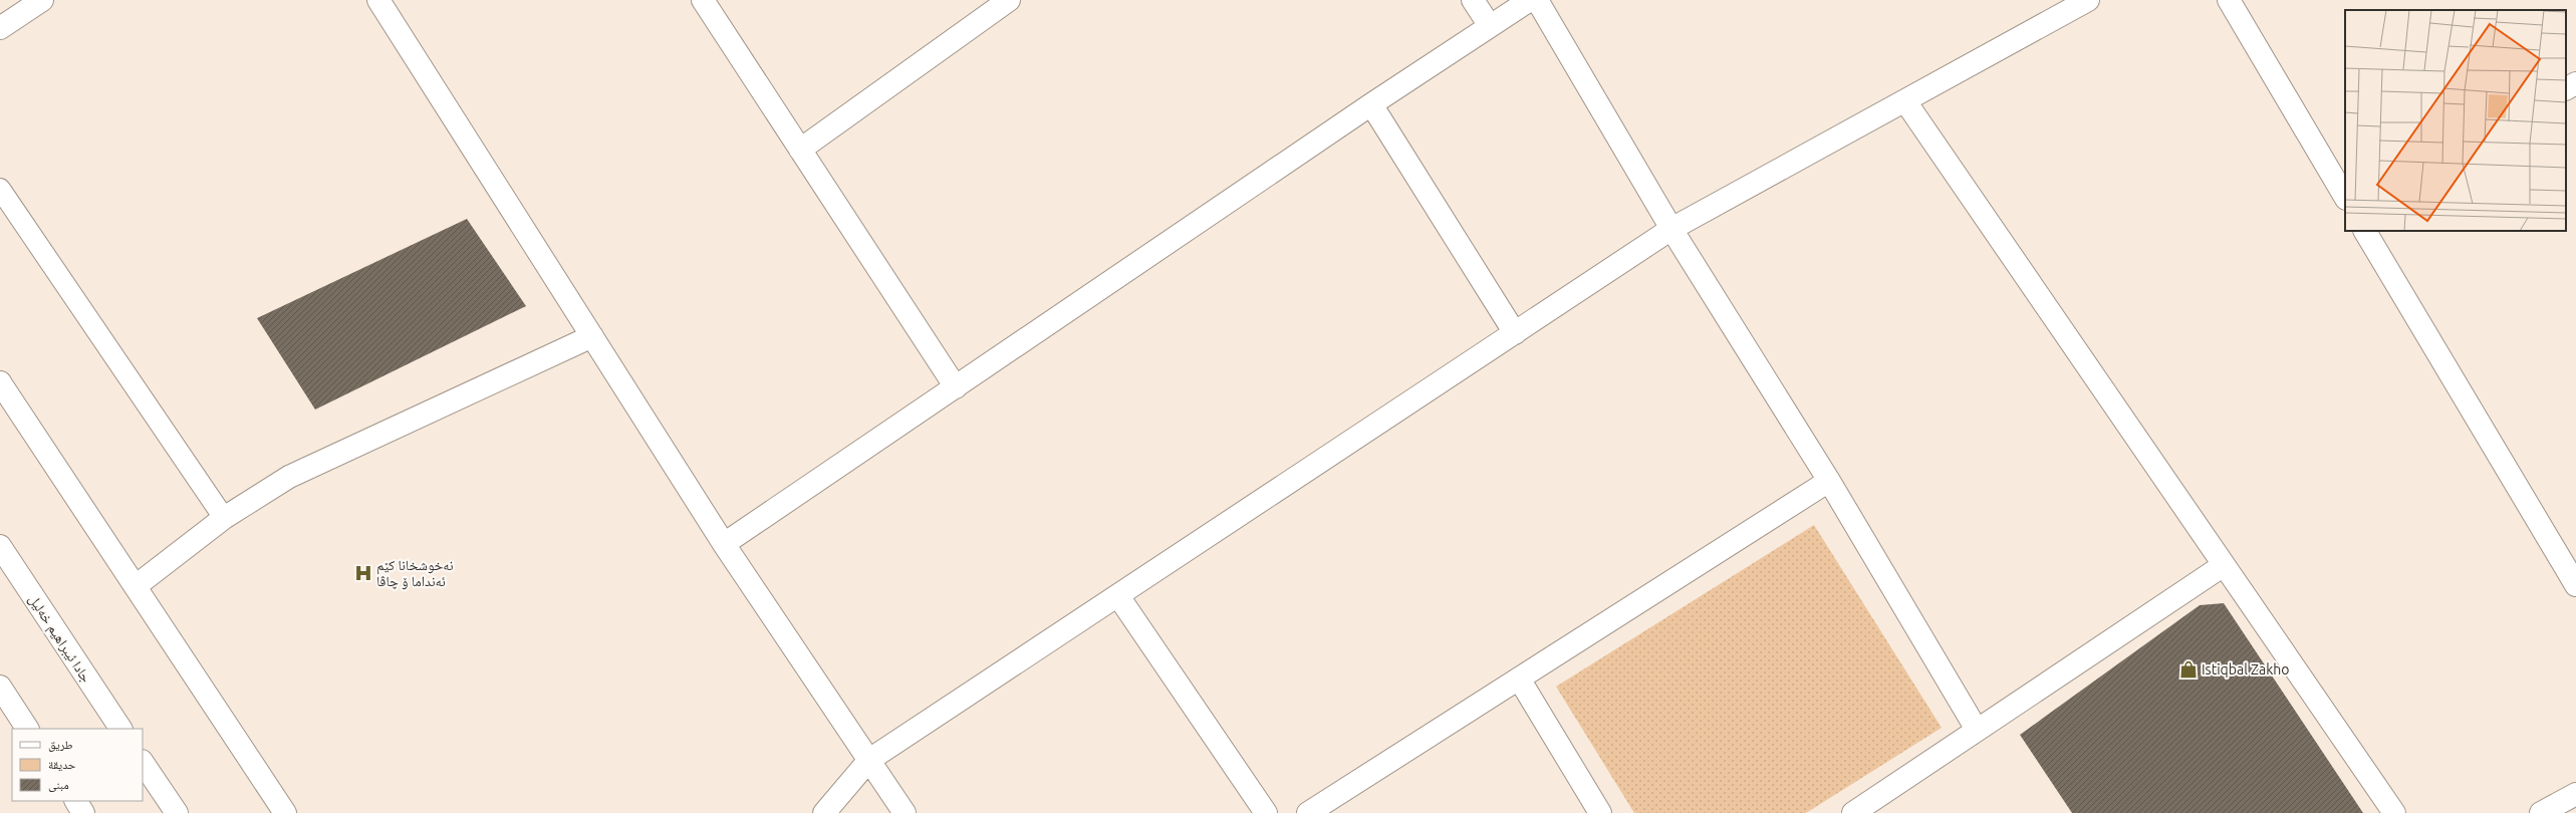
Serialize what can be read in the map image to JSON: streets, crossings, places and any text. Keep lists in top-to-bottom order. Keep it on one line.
{"streets":{"main road":["جادا ئیبراهیم خەلیل"]},"places":{"hospital":["نەخوشخانا کێم ئەنداما ۆ چاڤا"],"shop":["Istiqbal Zakho"]},"legend":["طريق","حديقة","مبنى"]}
